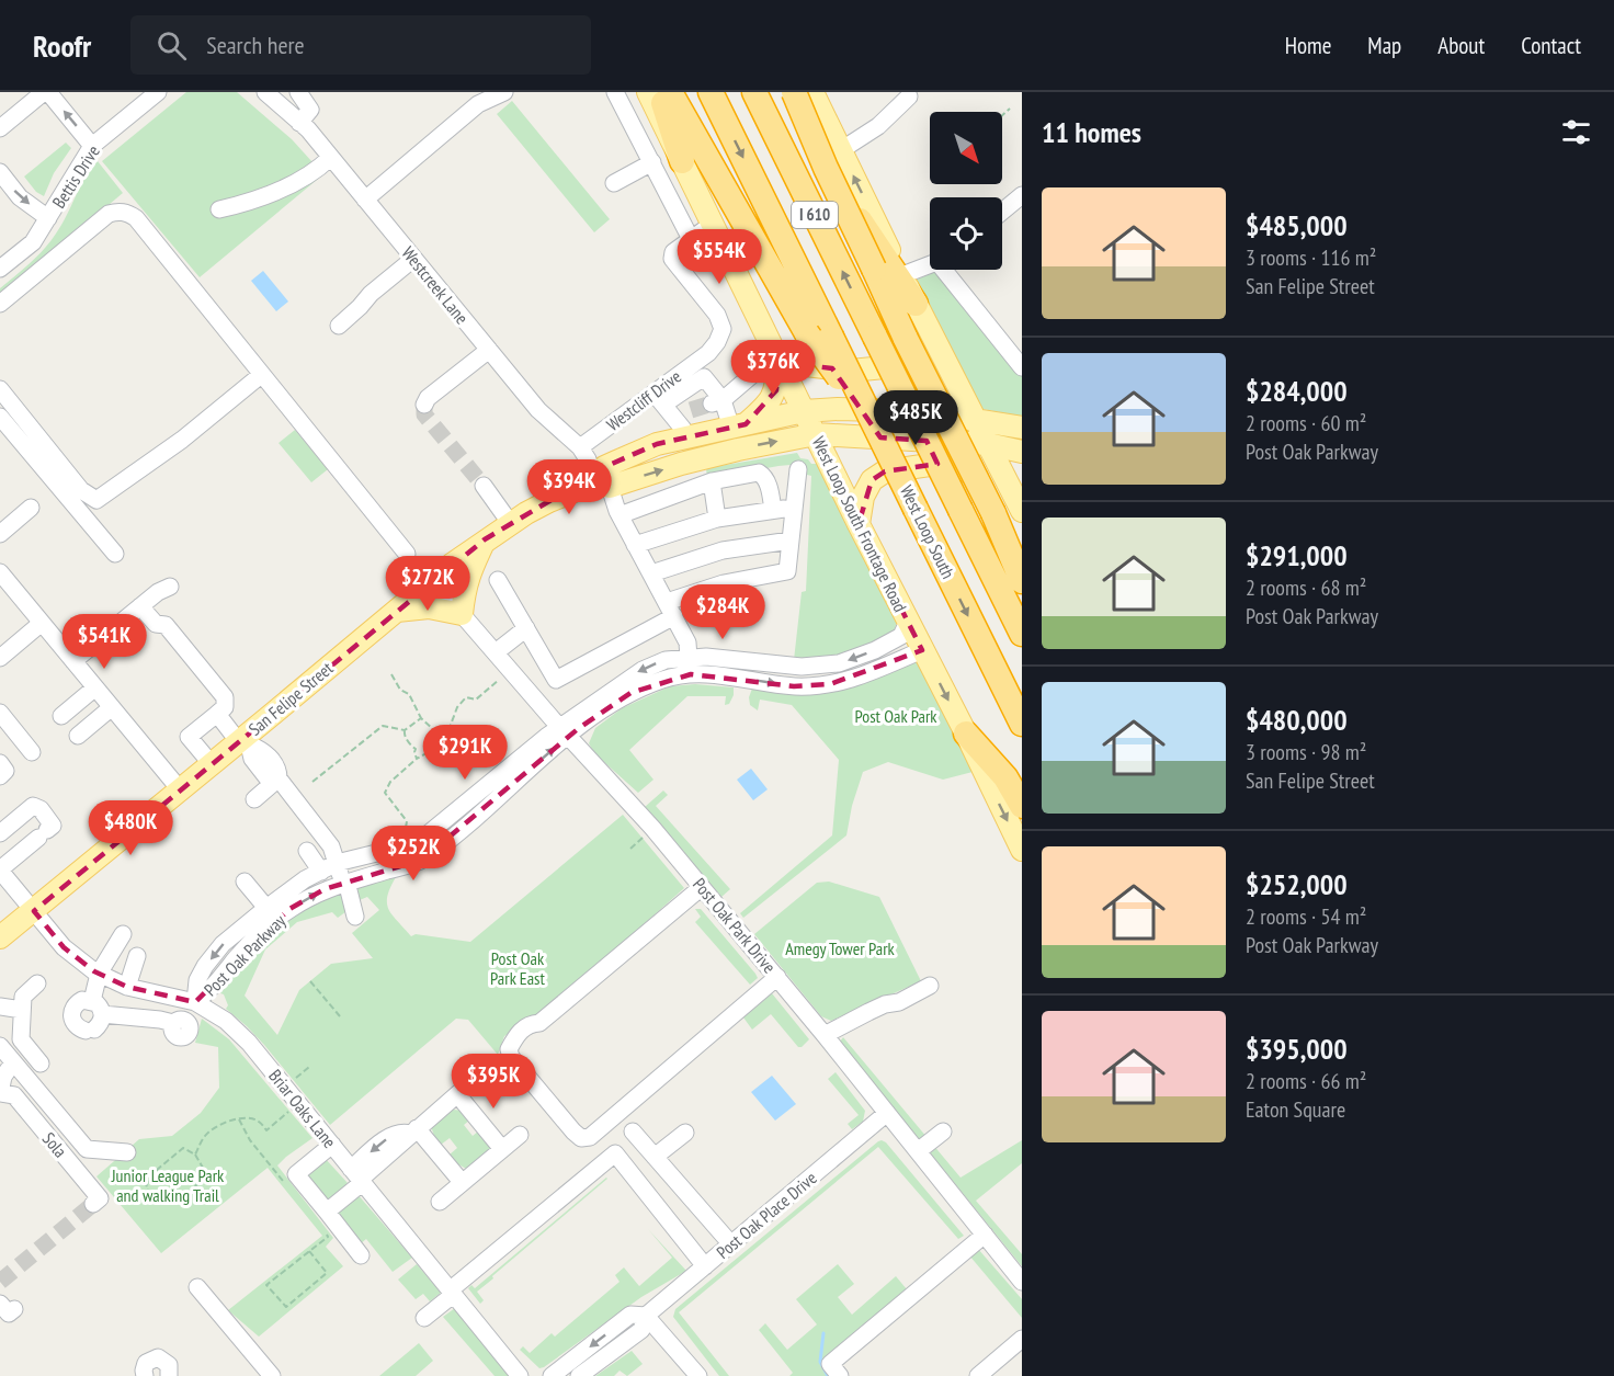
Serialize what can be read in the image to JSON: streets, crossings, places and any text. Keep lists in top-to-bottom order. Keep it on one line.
{"streets":{"highway":["I 610","West Loop South"],"main road":["West Loop South Frontage Road","San Felipe Street"],"street":["Bettis Drive","Westcreek Lane","Westcliff Drive","Post Oak Park Drive","Post Oak Parkway","Briar Oaks Lane","Sola","Post Oak Place Drive"]},"crossings":[["Westcreek Lane","Westcliff Drive"],["Westcreek Lane","San Felipe Street"],["Westcreek Lane","Post Oak Parkway"],["West Loop South Frontage Road","San Felipe Street"],["West Loop South Frontage Road","Post Oak Parkway"],["San Felipe Street","Post Oak Park Drive"],["San Felipe Street","Briar Oaks Lane"],["Post Oak Park Drive","Post Oak Parkway"],["Post Oak Park Drive","Post Oak Place Drive"],["Post Oak Parkway","Briar Oaks Lane"]],"parks":["Post Oak Park","Amegy Tower Park","Post Oak Park East","Junior League Park and walking Trail"],"north":"bottom right","page":{"header":"Roofr","search":"Search here","nav":["Home","Map","About","Contact"],"heading":"11 homes","list":[{"name":"$485,000","note":"3 rooms · 116 m² · San Felipe Street"},{"name":"$284,000","note":"2 rooms · 60 m² · Post Oak Parkway"},{"name":"$291,000","note":"2 rooms · 68 m² · Post Oak Parkway"},{"name":"$480,000","note":"3 rooms · 98 m² · San Felipe Street"},{"name":"$252,000","note":"2 rooms · 54 m² · Post Oak Parkway"},{"name":"$395,000","note":"2 rooms · 66 m² · Eaton Square"}],"price":["$554K","$376K","$485K","$394K","$272K","$284K","$541K","$291K","$480K","$252K","$395K"]}}
